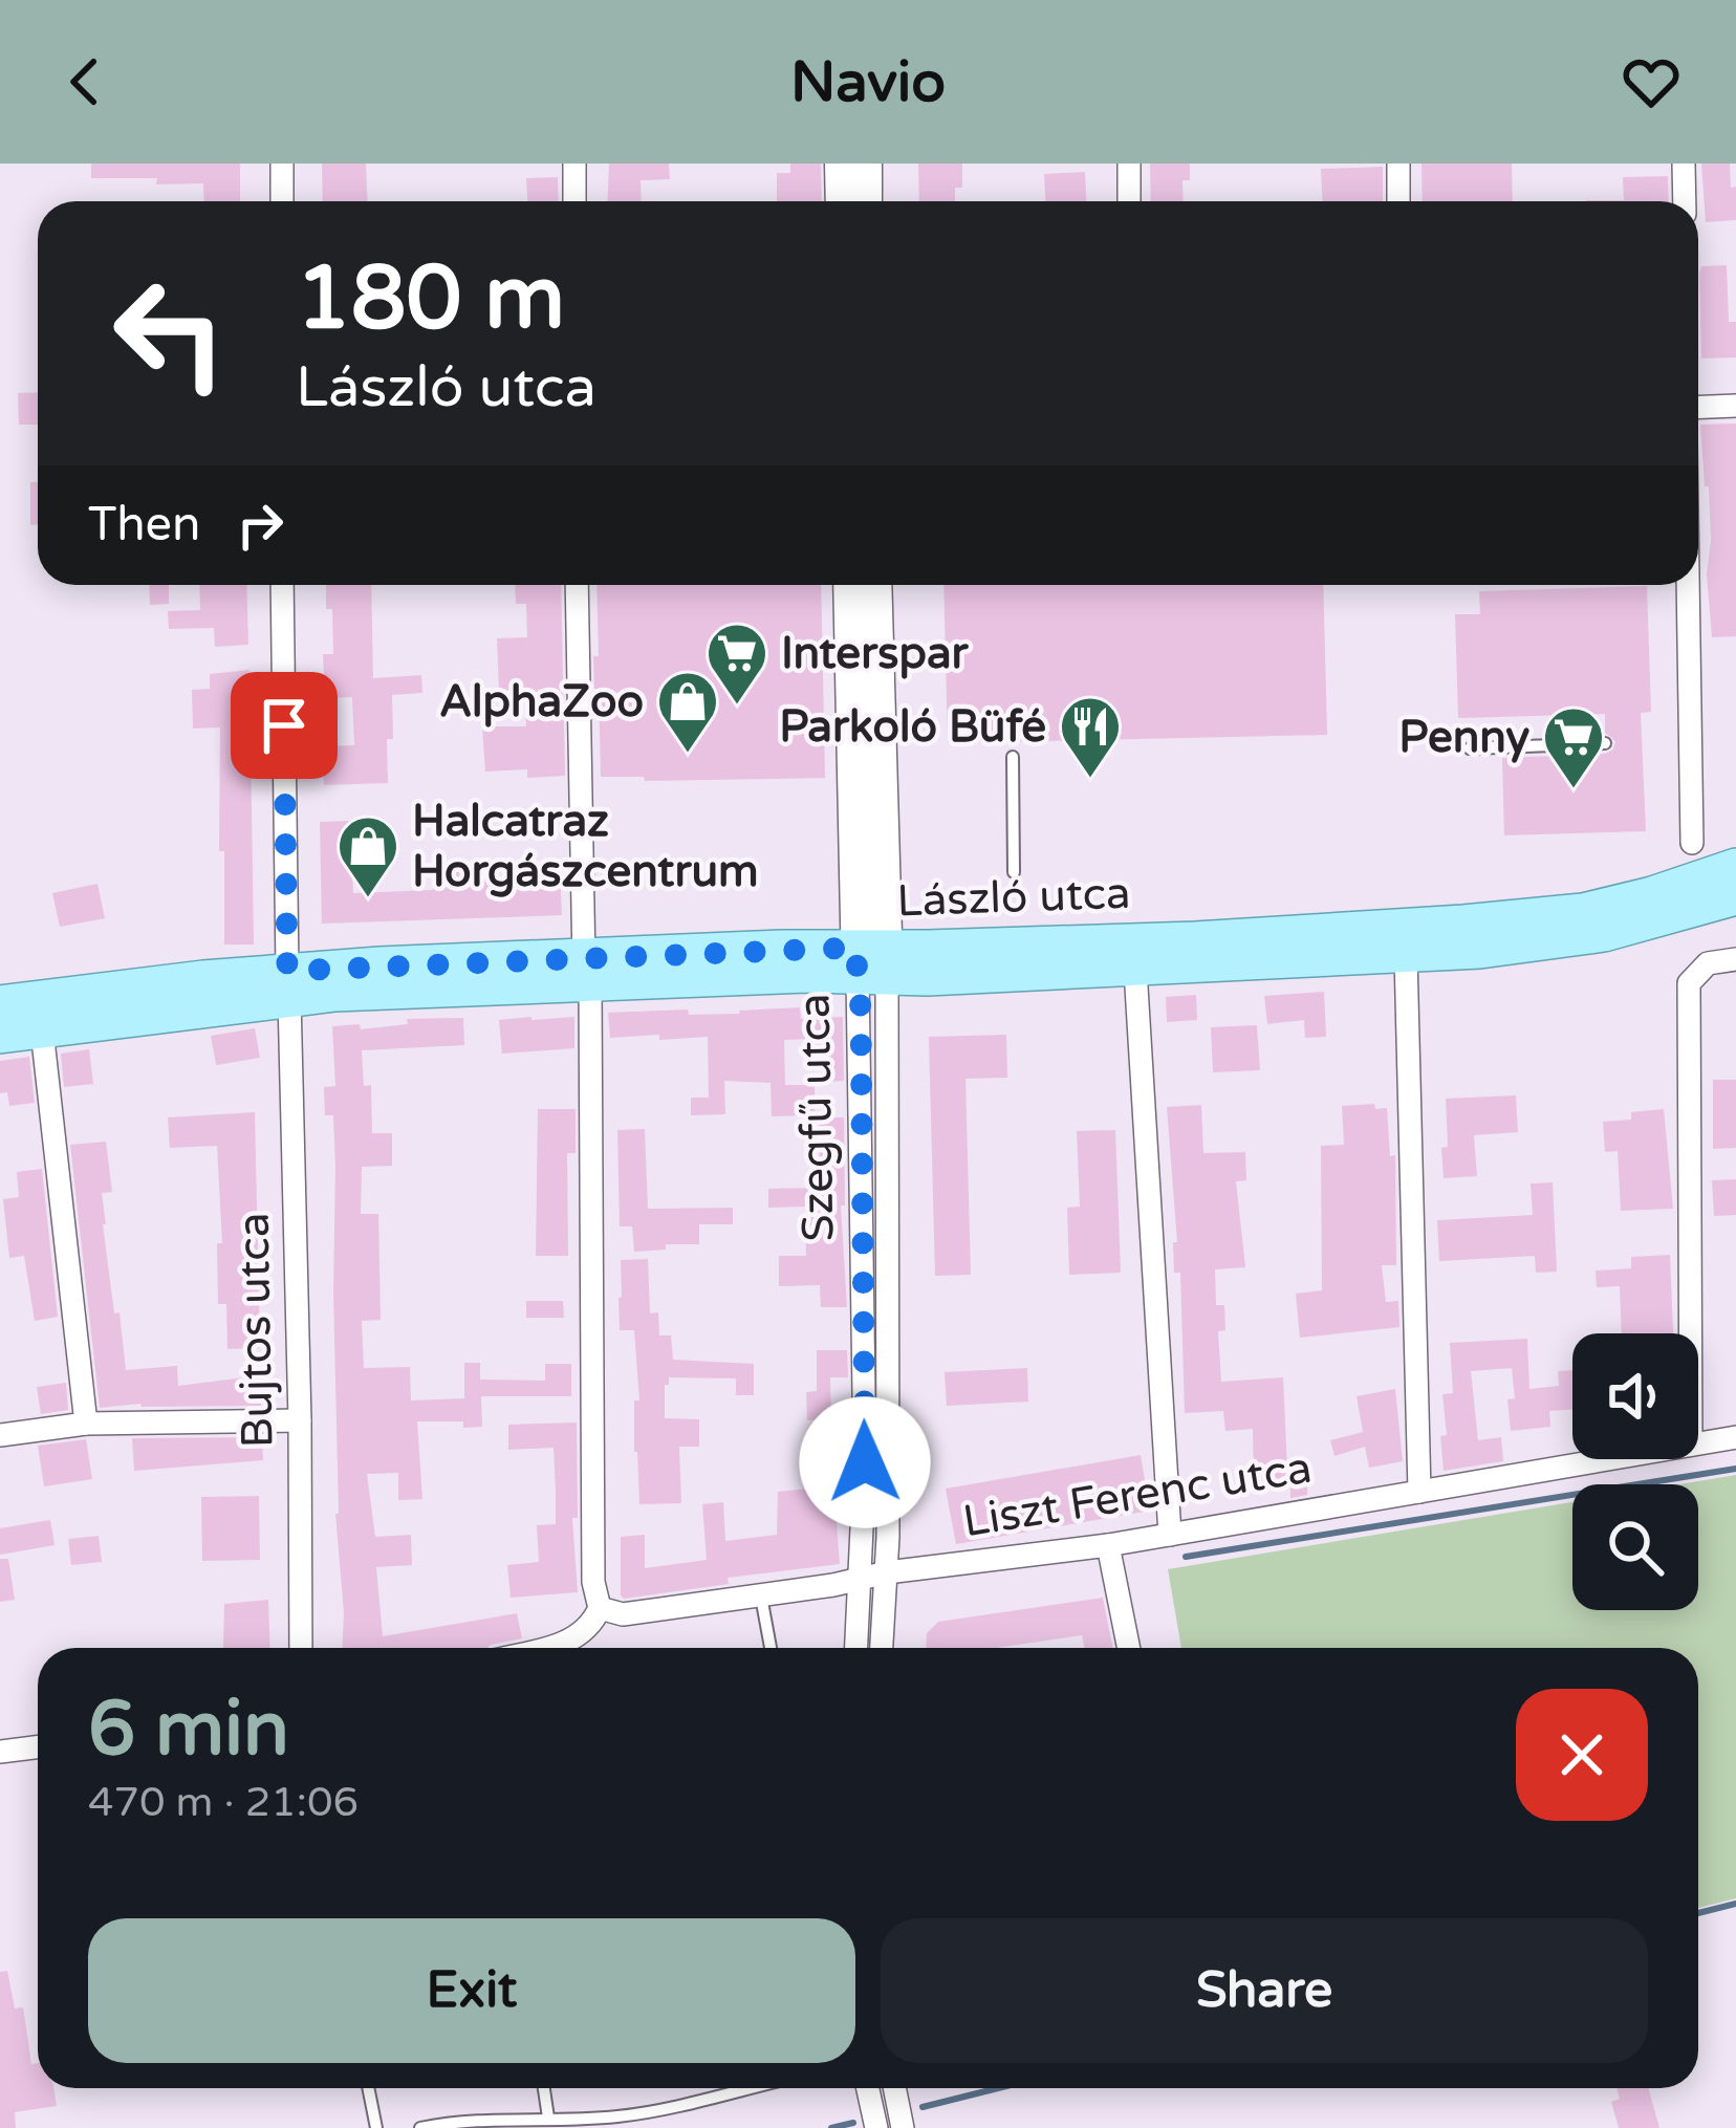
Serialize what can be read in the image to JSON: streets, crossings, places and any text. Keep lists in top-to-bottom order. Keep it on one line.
{"streets":{"main road":["László utca"],"street":["Szegfű utca","Bujtos utca","Liszt Ferenc utca"]},"crossings":[["László utca","Szegfű utca"],["László utca","Bujtos utca"],["Szegfű utca","Liszt Ferenc utca"]],"places":{"supermarket":["Interspar","Penny"],"shop":["AlphaZoo","Halcatraz Horgászcentrum"],"restaurant":["Parkoló Büfé"]},"page":{"header":"Navio","turn":["180 m","László utca"],"then":"Then","heading":["6 min","470 m · 21:06"],"buttons":["Exit","Share"]}}
